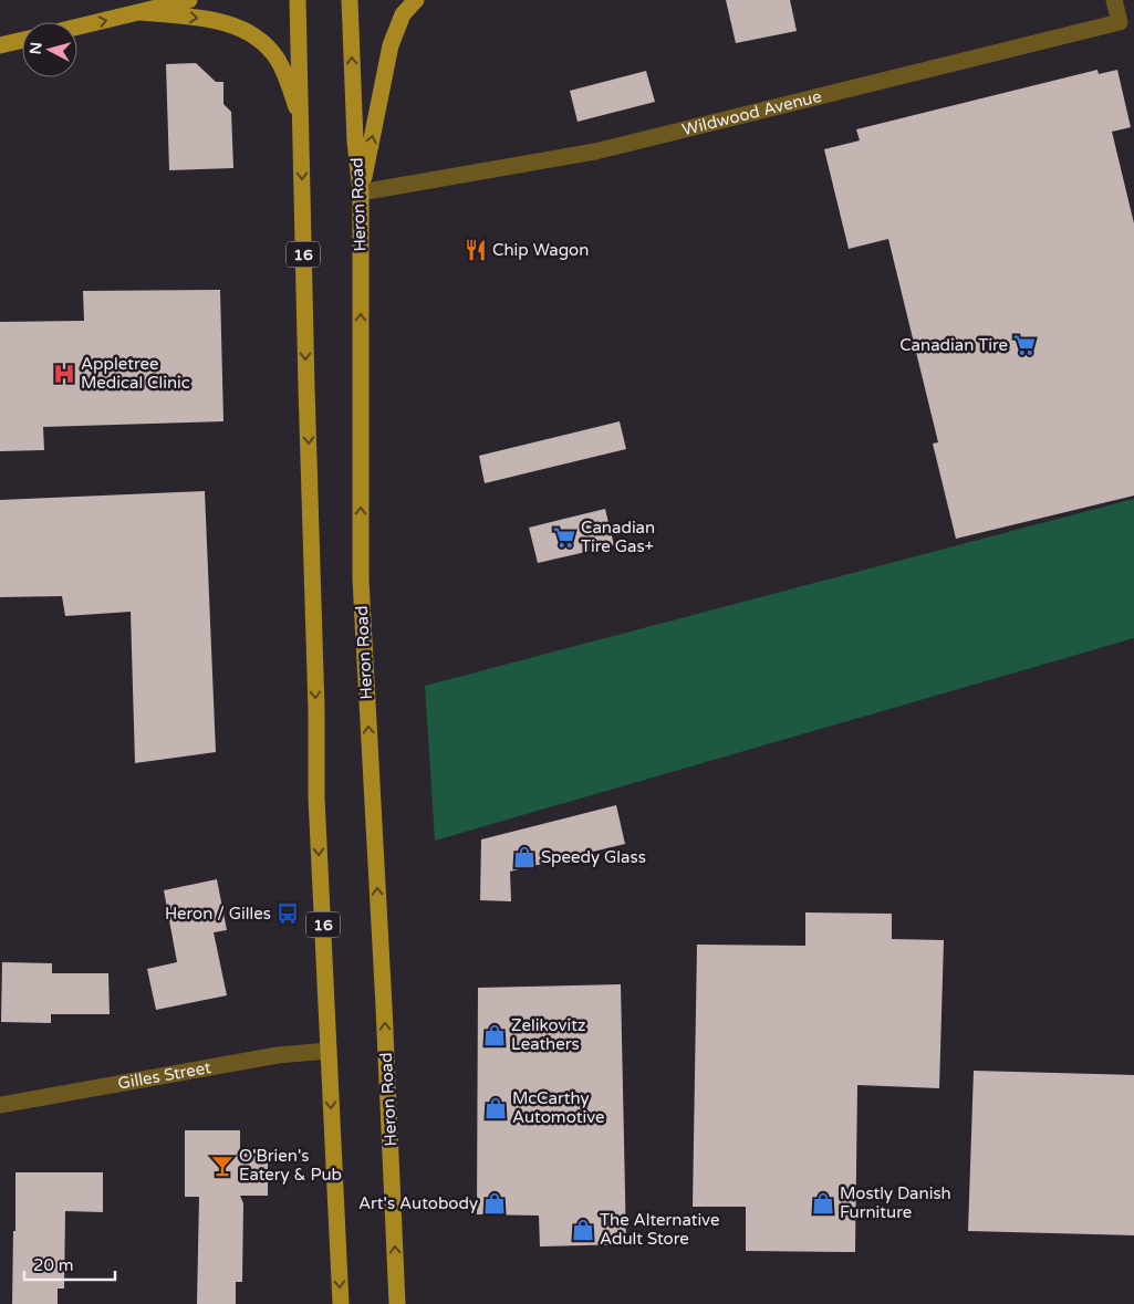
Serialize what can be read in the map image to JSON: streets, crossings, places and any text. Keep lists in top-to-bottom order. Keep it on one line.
{"streets":{"main road":["Heron Road","16"],"street":["Wildwood Avenue","Gilles Street"]},"crossings":[["Wildwood Avenue","Heron Road"],["16","Gilles Street"]],"places":{"restaurant":["Chip Wagon"],"supermarket":["Canadian Tire","Canadian Tire Gas+"],"hospital":["Appletree Medical Clinic"],"shop":["Speedy Glass","Zelikovitz Leathers","McCarthy Automotive","Art's Autobody","Mostly Danish Furniture","The Alternative Adult Store"],"bus stop":["Heron / Gilles"],"bar":["O'Brien's Eatery & Pub"]},"scale_bar":"20 m","north":"left"}
